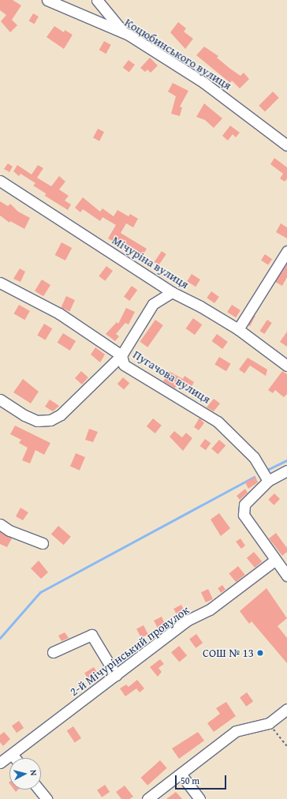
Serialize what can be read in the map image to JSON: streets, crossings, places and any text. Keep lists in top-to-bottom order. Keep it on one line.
{"streets":{"street":["Коцюбинського вулиця","Мічуріна вулиця","Пугачова вулиця","2-й Мічурінський провулок"]},"places":["СОШ № 13"],"scale_bar":"50 m","north":"right"}
